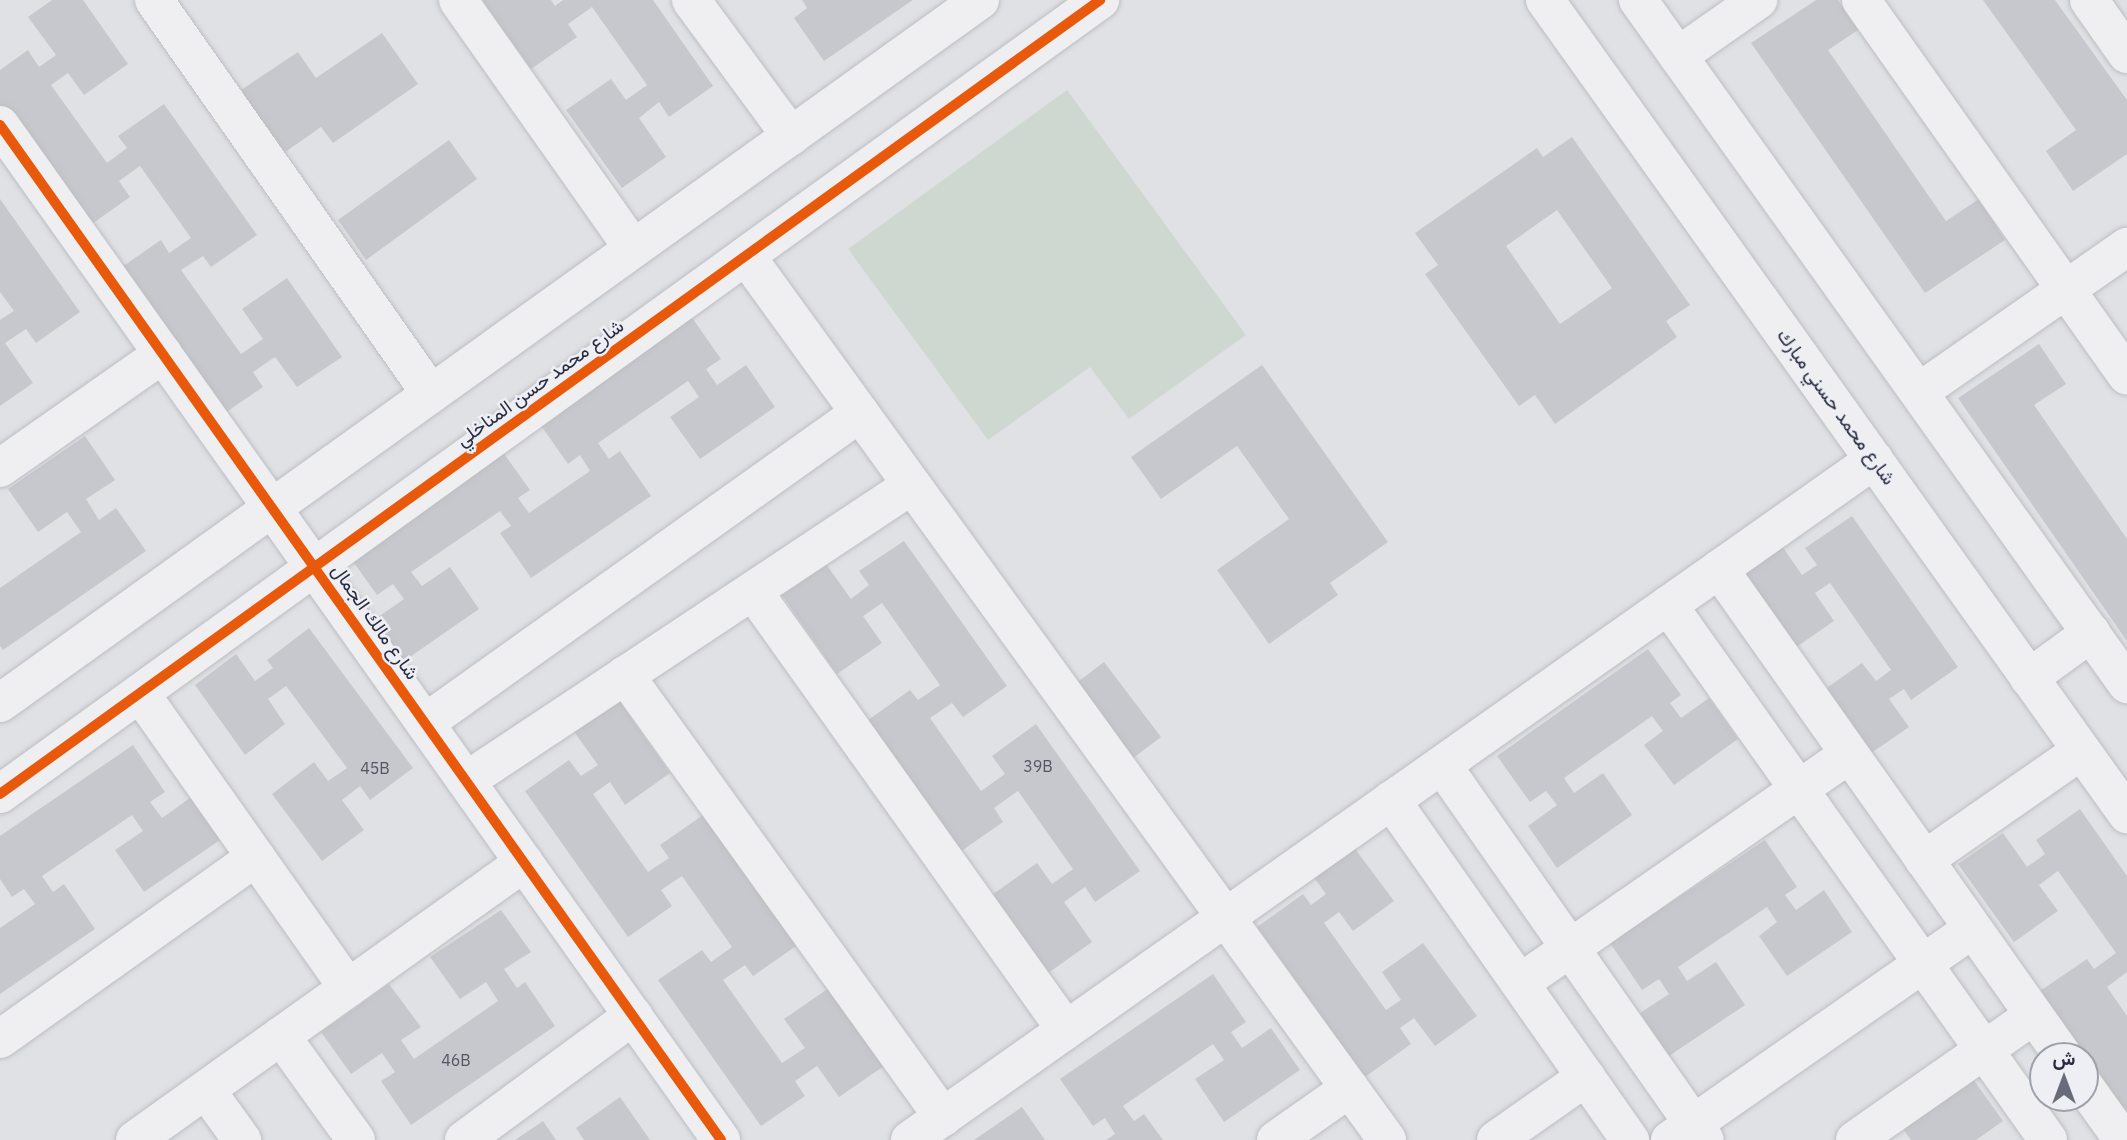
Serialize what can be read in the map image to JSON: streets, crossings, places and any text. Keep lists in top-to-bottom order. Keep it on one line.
{"streets":{"street":["شارع محمد حسن المناخلي","شارع محمد حسني مبارك","شارع مالك الجمال"]},"crossings":[["شارع محمد حسن المناخلي","شارع مالك الجمال"]],"house_numbers":["39B","45B","46B"],"north":"top"}
